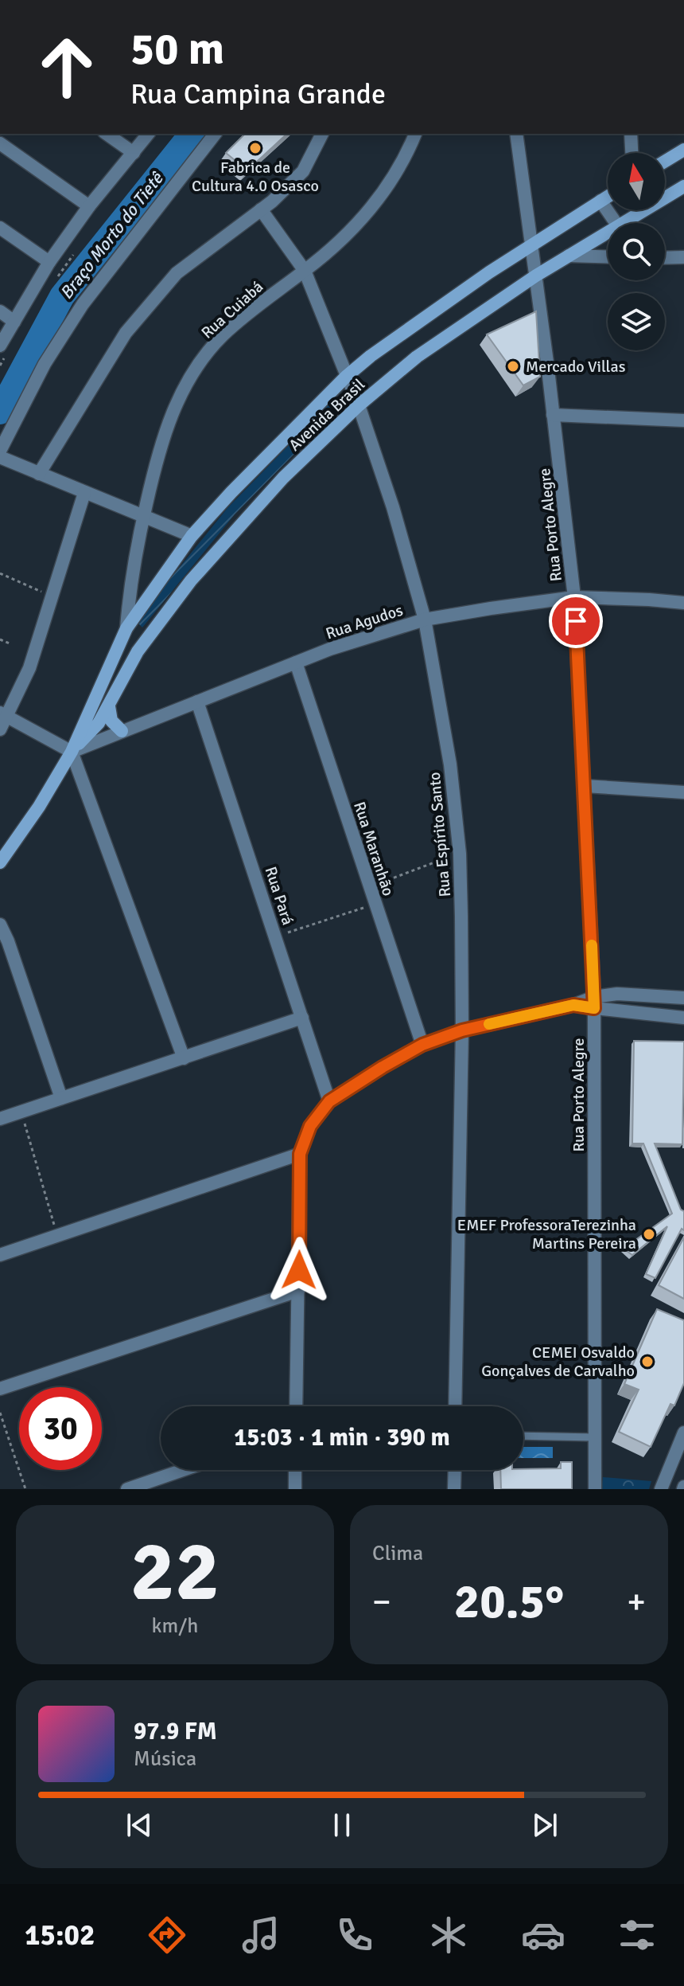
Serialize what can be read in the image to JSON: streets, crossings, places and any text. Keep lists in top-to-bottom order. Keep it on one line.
{"streets":{"main road":["Avenida Brasil"],"street":["Rua Cuiabá","Rua Porto Alegre","Rua Agudos","Rua Espírito Santo","Rua Maranhão","Rua Pará"]},"crossings":[["Rua Cuiabá","Avenida Brasil"],["Rua Cuiabá","Rua Espírito Santo"],["Avenida Brasil","Rua Porto Alegre"],["Avenida Brasil","Rua Agudos"],["Avenida Brasil","Rua Espírito Santo"],["Rua Porto Alegre","Rua Agudos"],["Rua Agudos","Rua Espírito Santo"],["Rua Agudos","Rua Maranhão"],["Rua Agudos","Rua Pará"]],"water":["Braço Morto do Tietê"],"places":["Fabrica de Cultura 4.0 Osasco","Mercado Villas","EMEF ProfessoraTerezinha Martins Pereira","CEMEI Osvaldo Gonçalves de Carvalho"],"north":"top","page":{"turn":["50 m","Rua Campina Grande"],"limit":"30","trip":"15:03 · 1 min · 390 m","tile":[["22","km/h"],"Clima"],"heat":["−","20.5°","+"],"song":["97.9 FM","Música"],"tabs":"15:02"}}
